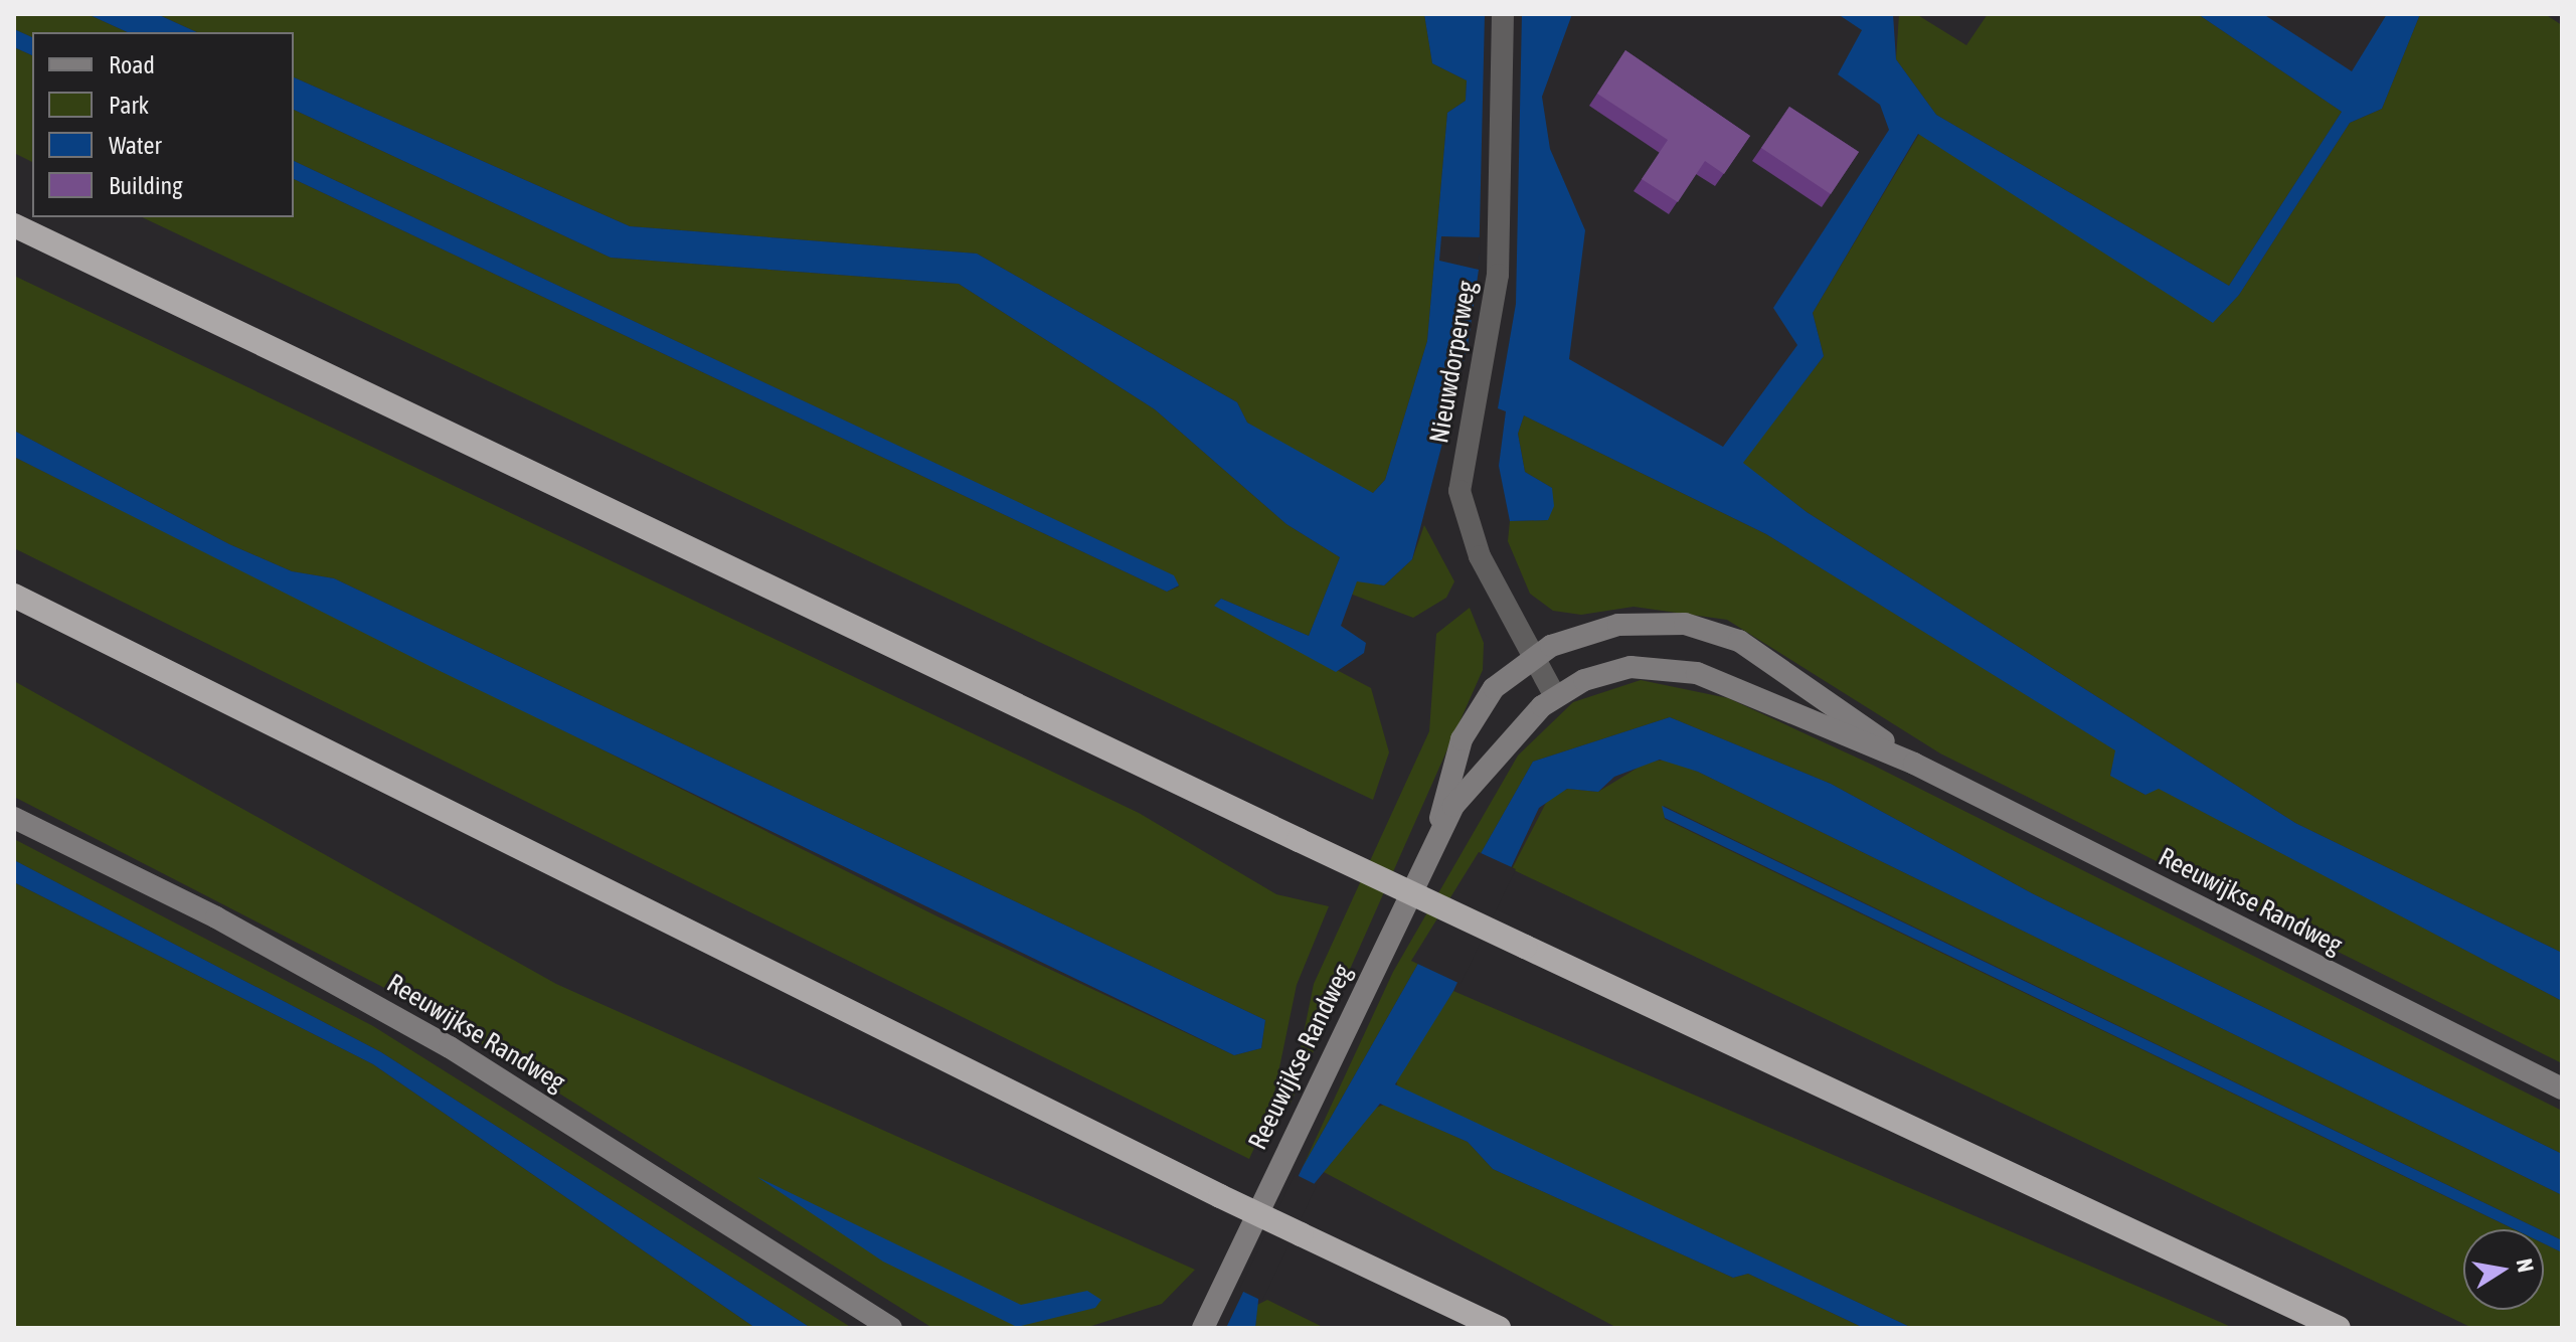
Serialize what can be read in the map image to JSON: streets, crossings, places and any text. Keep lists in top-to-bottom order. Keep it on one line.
{"streets":{"main road":["Reeuwijkse Randweg"],"street":["Nieuwdorperweg"]},"crossings":[["Nieuwdorperweg","Reeuwijkse Randweg"]],"legend":["Road","Park","Water","Building"],"north":"right"}
